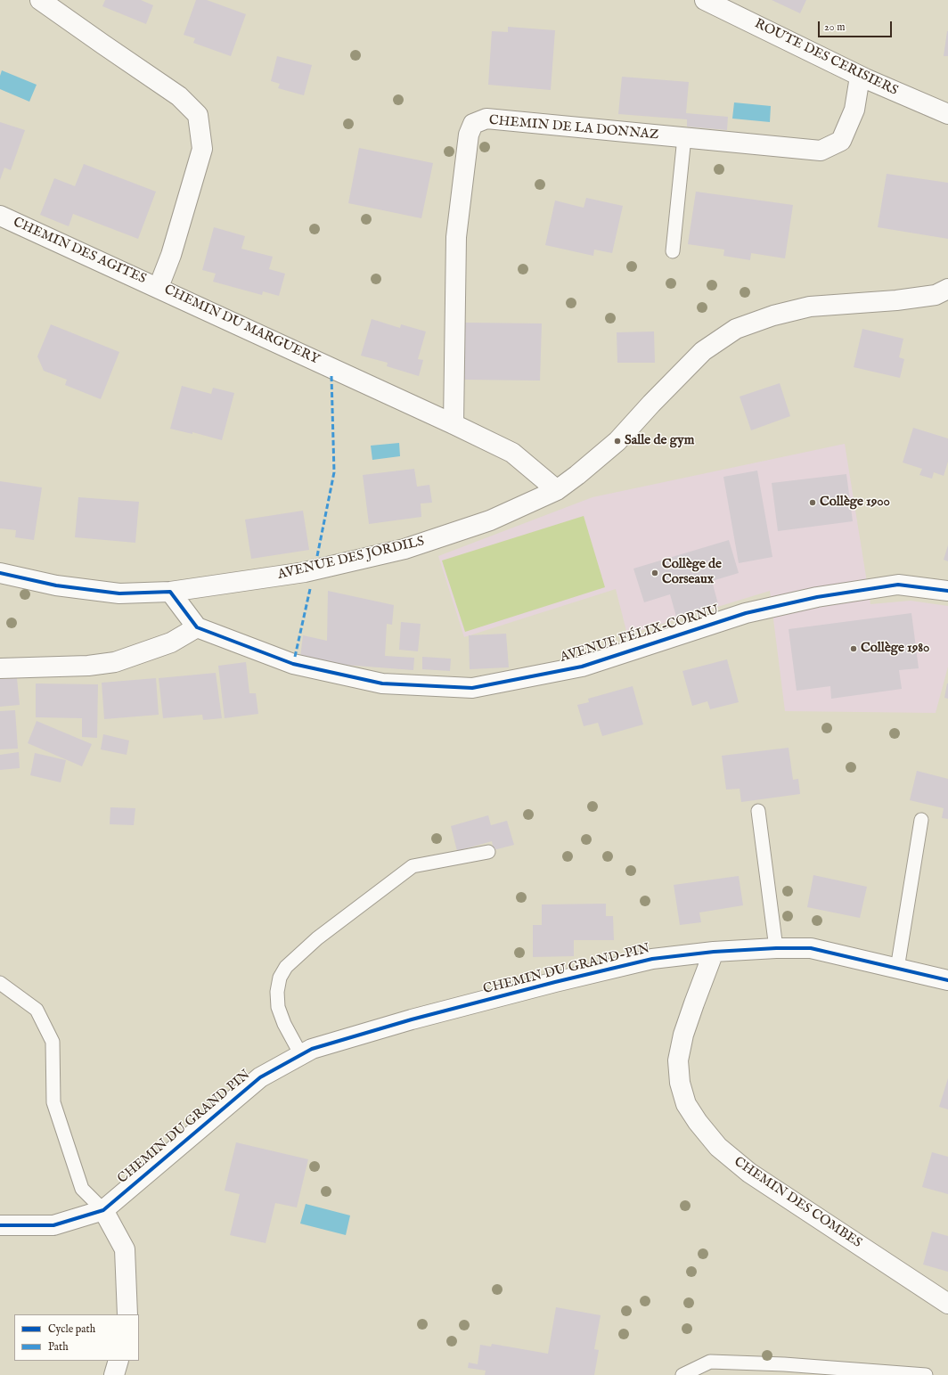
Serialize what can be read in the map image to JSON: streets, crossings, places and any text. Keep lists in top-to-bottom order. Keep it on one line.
{"streets":{"street":["ROUTE DES CERISIERS","CHEMIN DE LA DONNAZ","CHEMIN DES AGITES","CHEMIN DU MARGUERY","AVENUE DES JORDILS","AVENUE FÉLIX-CORNU","CHEMIN DU GRAND-PIN","CHEMIN DU GRAND PIN","CHEMIN DES COMBES"]},"crossings":[["ROUTE DES CERISIERS","CHEMIN DE LA DONNAZ"],["CHEMIN DE LA DONNAZ","CHEMIN DU MARGUERY"],["CHEMIN DES AGITES","CHEMIN DU MARGUERY"],["CHEMIN DU MARGUERY","AVENUE DES JORDILS"],["CHEMIN DU GRAND-PIN","CHEMIN DU GRAND PIN"],["CHEMIN DU GRAND-PIN","CHEMIN DES COMBES"]],"places":["Salle de gym","Collège 1900","Collège de Corseaux","Collège 1980"],"legend":["Cycle path","Path"],"scale_bar":"20 m"}
